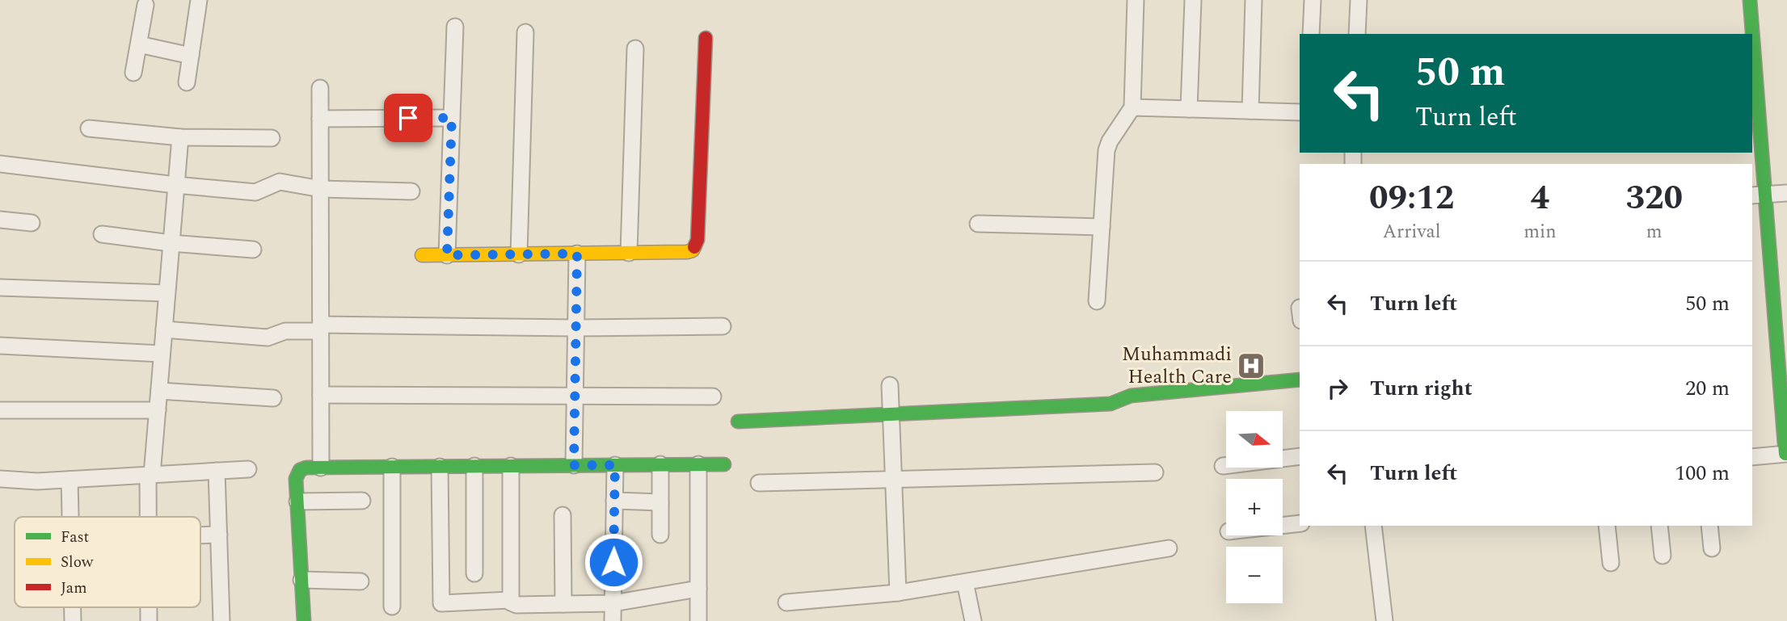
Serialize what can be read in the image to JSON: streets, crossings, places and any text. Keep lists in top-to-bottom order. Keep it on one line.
{"places":{"hospital":["Muhammadi Health Care"]},"legend":["Fast","Slow","Jam"],"north":"right","page":{"turn":["50 m","Turn left"],"eta":["09:12","Arrival","4","min","320","m"],"list":[{"name":"Turn left","value":"50 m"},{"name":"Turn right","value":"20 m"},{"name":"Turn left","value":"100 m"}],"map_buttons":["+","−"]}}
